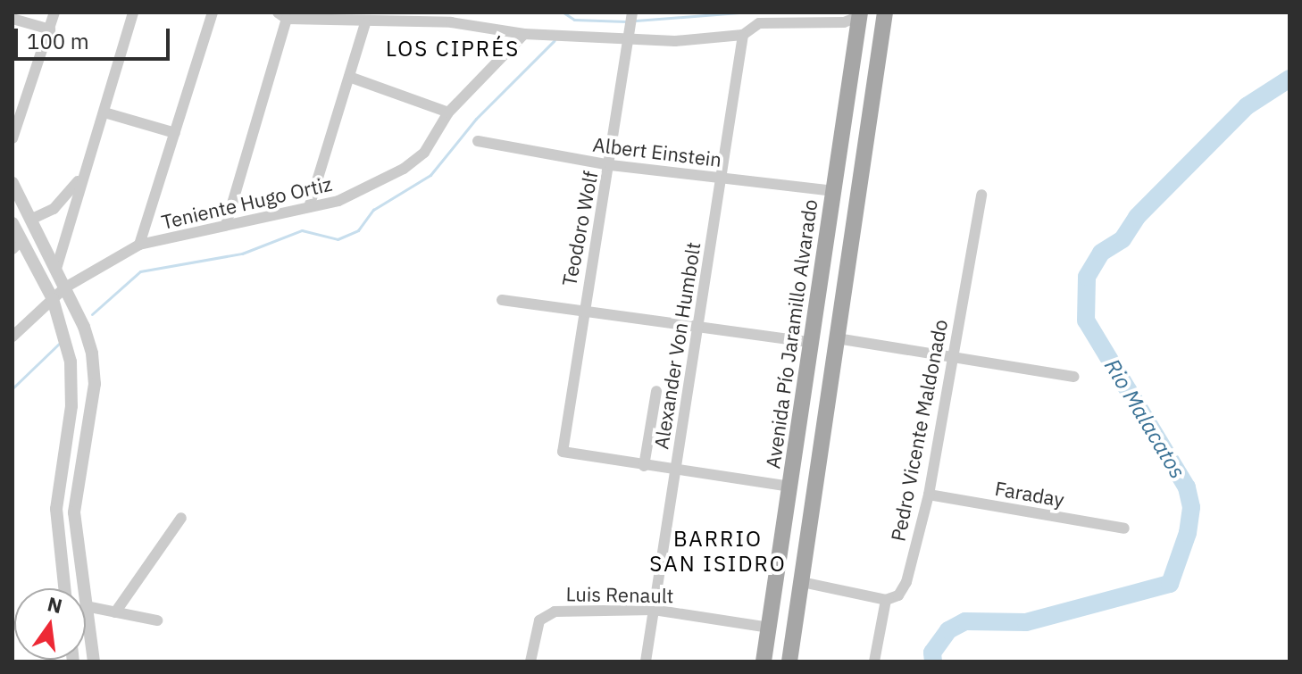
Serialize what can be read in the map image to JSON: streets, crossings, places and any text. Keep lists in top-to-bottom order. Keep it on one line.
{"streets":{"main road":["Avenida Pío Jaramillo Alvarado"],"street":["Albert Einstein","Teniente Hugo Ortiz","Teodoro Wolf","Alexander Von Humbolt","Pedro Vicente Maldonado","Faraday","Luis Renault"]},"crossings":[["Albert Einstein","Teodoro Wolf"],["Albert Einstein","Avenida Pío Jaramillo Alvarado"],["Albert Einstein","Alexander Von Humbolt"],["Avenida Pío Jaramillo Alvarado","Luis Renault"],["Alexander Von Humbolt","Luis Renault"],["Pedro Vicente Maldonado","Faraday"]],"districts":["LOS CIPRÉS","BARRIO SAN ISIDRO"],"water":["Rio Malacatos"],"scale_bar":"100 m","north":"top"}
